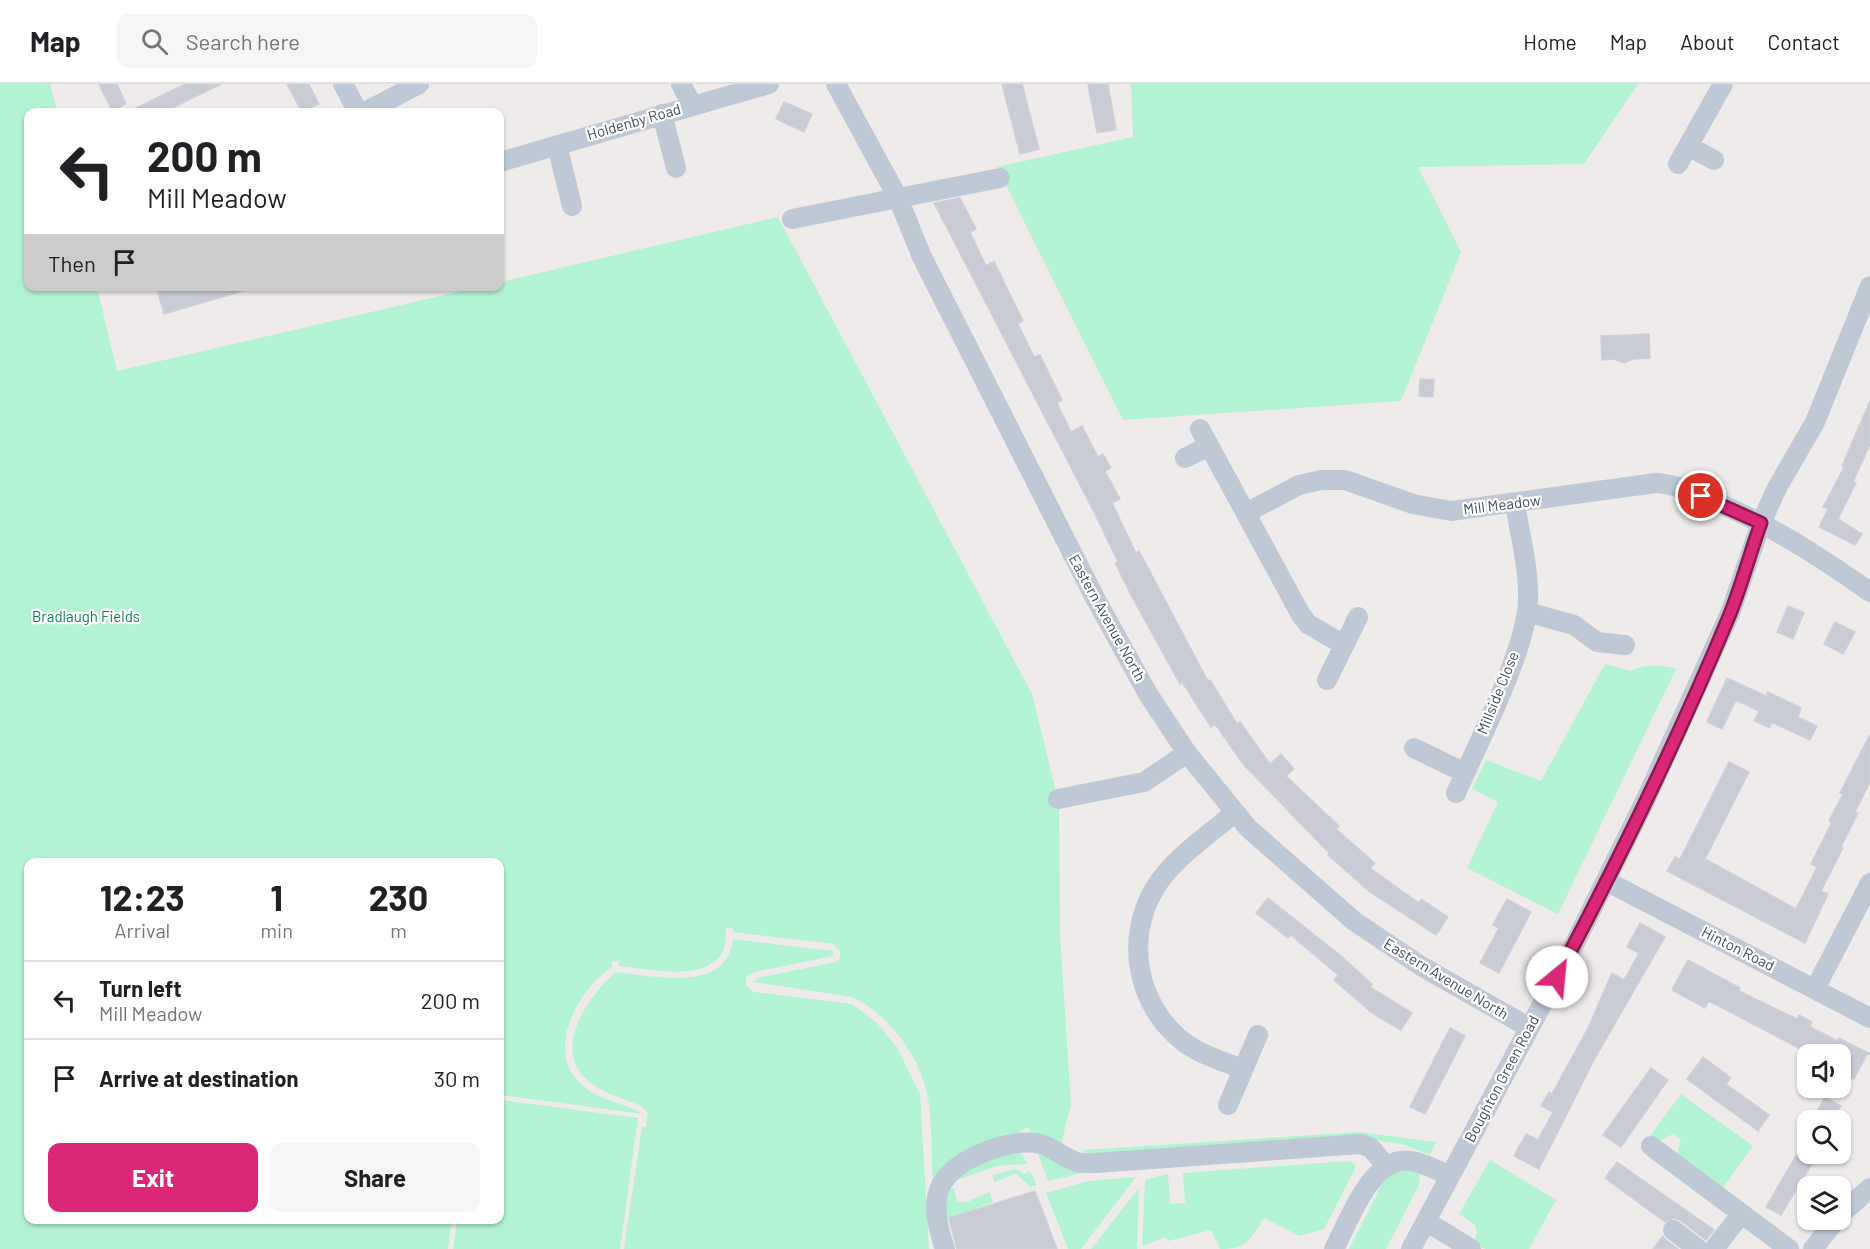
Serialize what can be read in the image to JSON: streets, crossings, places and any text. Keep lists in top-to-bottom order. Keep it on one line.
{"streets":{"street":["Holdenby Road","Mill Meadow","Eastern Avenue North","Millside Close","Hinton Road","Boughton Green Road"]},"crossings":[["Mill Meadow","Millside Close"],["Mill Meadow","Boughton Green Road"],["Eastern Avenue North","Boughton Green Road"],["Hinton Road","Boughton Green Road"]],"parks":["Bradlaugh Fields"],"page":{"header":"Map","search":"Search here","nav":["Home","Map","About","Contact"],"turn":["200 m","Mill Meadow"],"then":"Then","eta":["12:23","Arrival","1","min","230","m"],"list":[{"name":"Turn left","note":"Mill Meadow","value":"200 m"},{"name":"Arrive at destination","value":"30 m"}],"buttons":["Exit","Share"]}}
